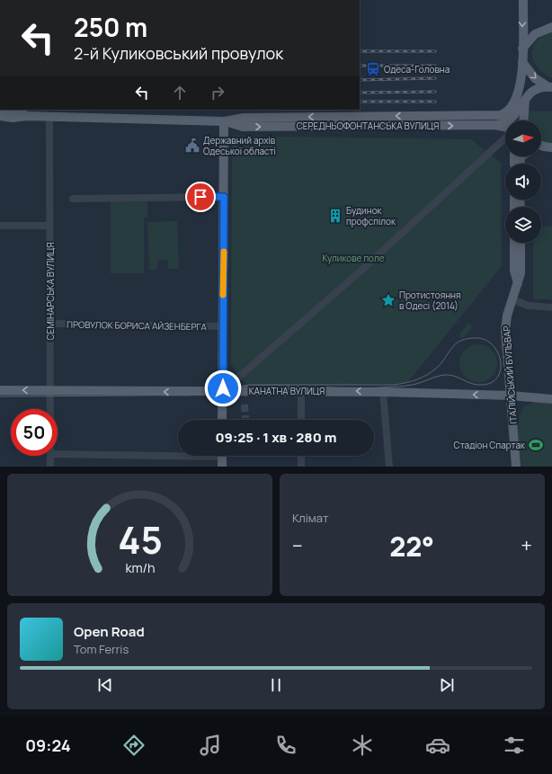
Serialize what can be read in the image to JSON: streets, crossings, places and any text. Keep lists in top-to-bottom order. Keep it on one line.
{"streets":{"main road":["СЕРЕДНЬОФОНТАНСЬКА ВУЛИЦЯ","ІТАЛІЙСЬКИЙ БУЛЬВАР","КАНАТНА ВУЛИЦЯ"],"street":["СЕМІНАРСЬКА ВУЛИЦЯ","ПРОВУЛОК БОРИСА АЙЗЕНБЕРГА"]},"crossings":[["СЕРЕДНЬОФОНТАНСЬКА ВУЛИЦЯ","СЕМІНАРСЬКА ВУЛИЦЯ"],["СЕМІНАРСЬКА ВУЛИЦЯ","ПРОВУЛОК БОРИСА АЙЗЕНБЕРГА"],["СЕМІНАРСЬКА ВУЛИЦЯ","КАНАТНА ВУЛИЦЯ"],["ІТАЛІЙСЬКИЙ БУЛЬВАР","КАНАТНА ВУЛИЦЯ"]],"one_way":["КАНАТНА ВУЛИЦЯ"],"parks":["Куликове поле"],"places":{"station":["Одеса-Головна"],"public building":["Державний архів Одеської області"],"building":["Будинок профспілок"],"place":["Протистояння в Одесі (2014)"],"sports":["Стадіон Спартак"]},"north":"right","page":{"turn":["250 m","2-й Куликовський провулок"],"limit":"50","trip":"09:25 · 1 хв · 280 m","tile":"Клімат","heat":["−","22°","+"],"song":["Open Road","Tom Ferris"],"tabs":"09:24","gauge":["45","km/h"]}}
